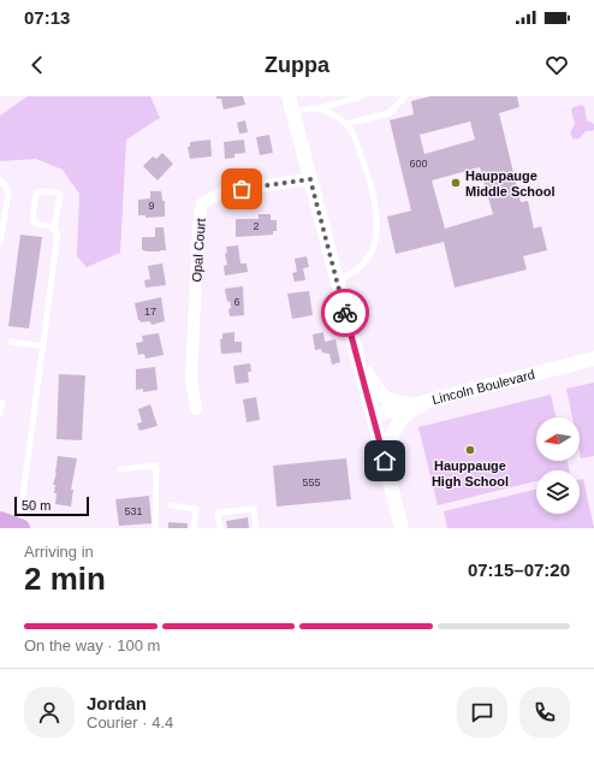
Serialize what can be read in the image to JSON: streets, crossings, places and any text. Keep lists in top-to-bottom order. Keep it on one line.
{"streets":{"street":["Opal Court","Lincoln Boulevard"]},"places":["Hauppauge Middle School","Hauppauge High School"],"house_numbers":["600","9","2","6","17","555","531"],"scale_bar":"50 m","north":"left","page":{"status":"07:13","header":"Zuppa","scale":"50 m","heading":["2 min","Arriving in","07:15–07:20"],"panel":["Jordan","Courier · 4.4"],"bar":"On the way · 100 m"}}
